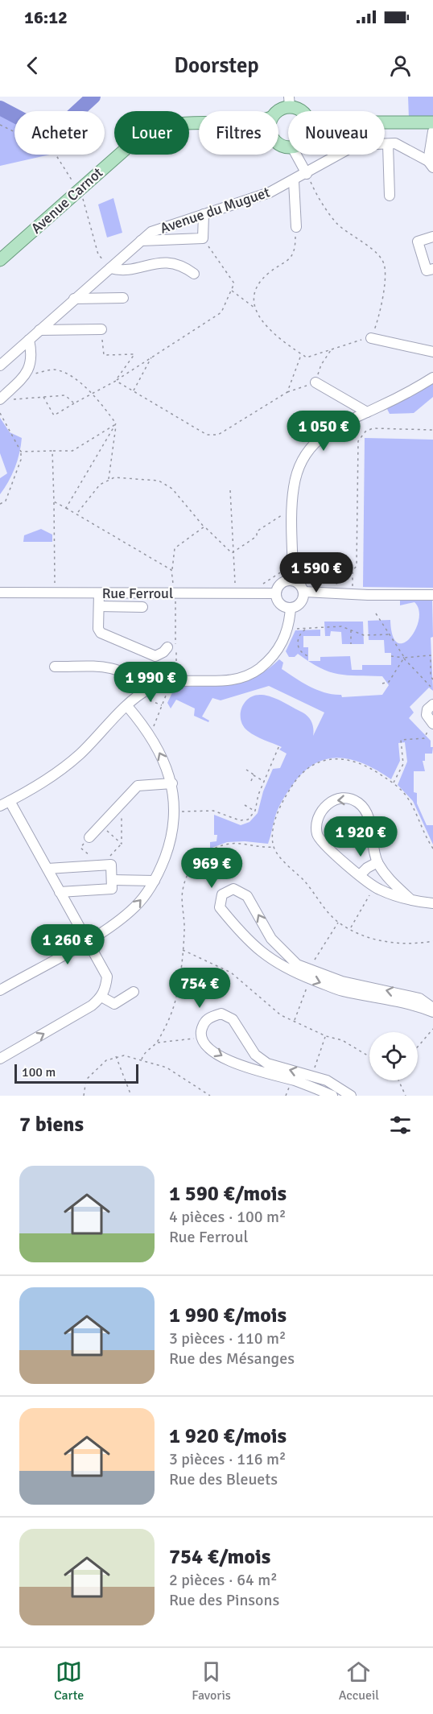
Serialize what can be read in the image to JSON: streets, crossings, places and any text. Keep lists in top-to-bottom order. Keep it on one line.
{"streets":{"main road":["Avenue Carnot"],"street":["Avenue du Muguet","Rue Ferroul"]},"scale_bar":"100 m","page":{"status":"16:12","header":"Doorstep","chip":["Acheter","Louer","Filtres","Nouveau"],"price":["1 050 €","1 590 €","1 990 €","1 920 €","969 €","1 260 €","754 €"],"scale":"100 m","heading":"7 biens","list":[{"name":"1 590 €/mois","note":"4 pièces · 100 m² · Rue Ferroul"},{"name":"1 990 €/mois","note":"3 pièces · 110 m² · Rue des Mésanges"},{"name":"1 920 €/mois","note":"3 pièces · 116 m² · Rue des Bleuets"},{"name":"754 €/mois","note":"2 pièces · 64 m² · Rue des Pinsons"}],"tabs":["Carte","Favoris","Accueil"]}}
